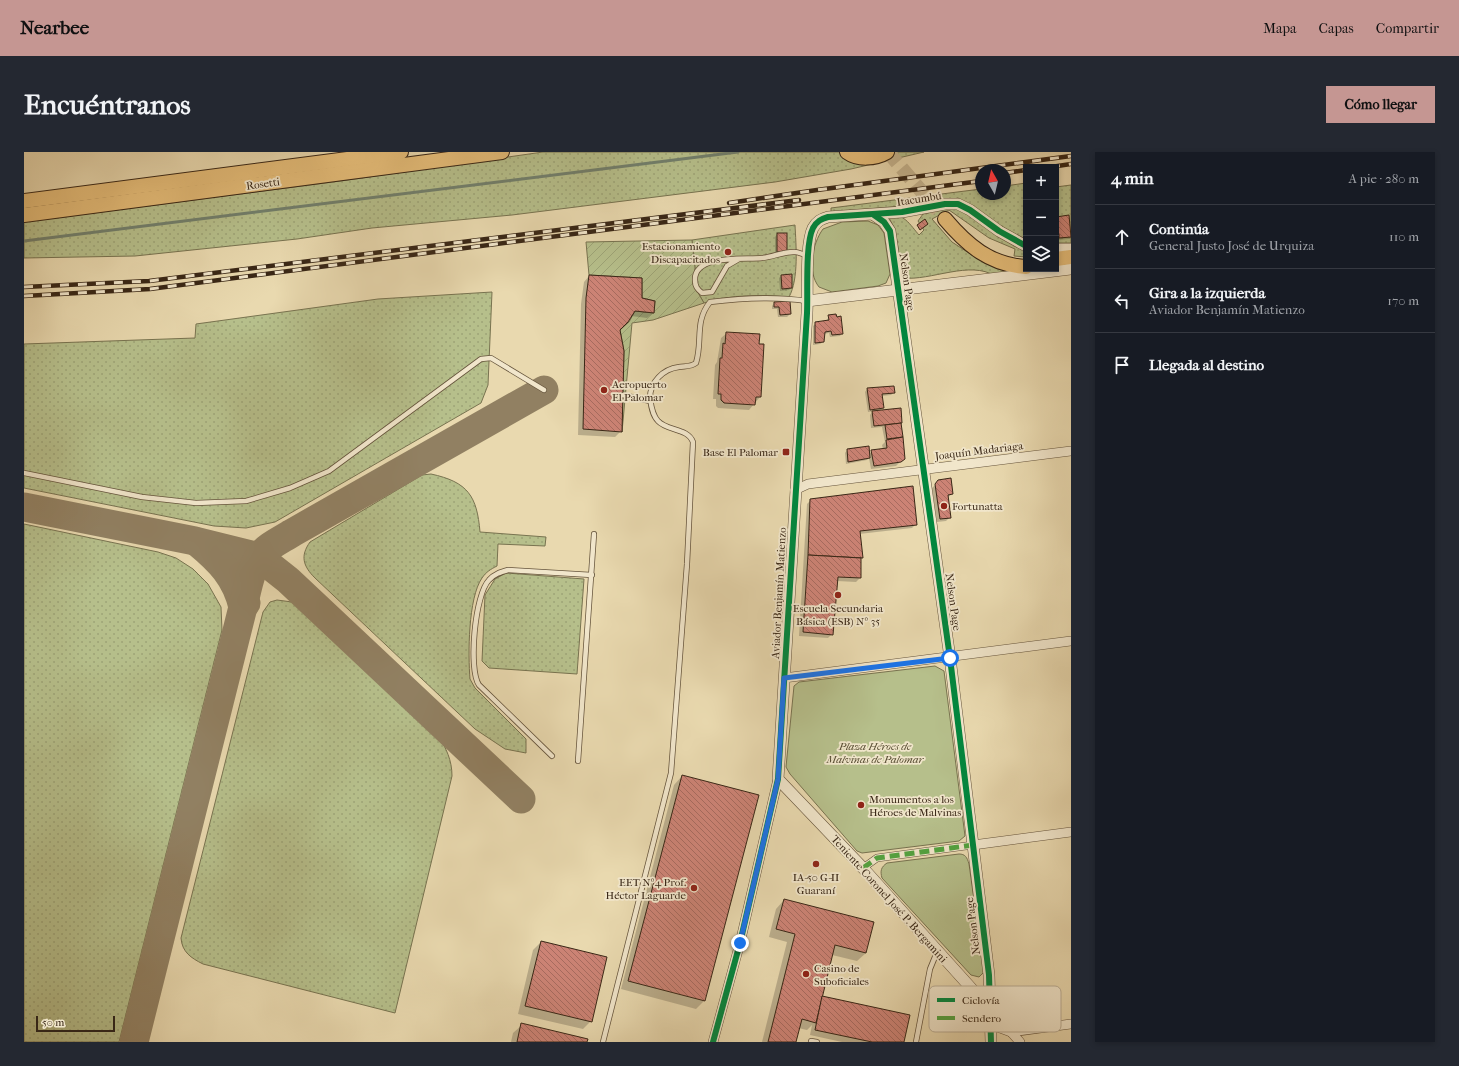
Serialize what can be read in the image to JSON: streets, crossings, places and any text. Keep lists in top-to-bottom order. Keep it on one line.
{"streets":{"main road":["Rosetti"],"street":["Itacumbú","Nelson Page","Joaquín Madariaga","Aviador Benjamín Matienzo","Teniente Coronel José P. Bergamini"]},"crossings":[["Itacumbú","Nelson Page"],["Itacumbú","Aviador Benjamín Matienzo"],["Nelson Page","Joaquín Madariaga"],["Joaquín Madariaga","Aviador Benjamín Matienzo"],["Aviador Benjamín Matienzo","Teniente Coronel José P. Bergamini"]],"parks":["Plaza Héroes de Malvinas de Palomar"],"places":{"other":["Estacionamiento Discapacitados","Aeropuerto El Palomar","Fortunatta","Escuela Secundaria Básica (ESB) Nº 35","Monumentos a los Héroes de Malvinas","IA-50 G-II Guaraní","EET Nº4 Prof. Héctor Laguarde","Casino de Suboficiales"],"transit":["Base El Palomar"]},"legend":["Ciclovía","Sendero"],"scale_bar":"50 m","north":"top","page":{"header":"Nearbee","nav":["Mapa","Capas","Compartir"],"buttons":"Cómo llegar","title":"Encuéntranos","heading":["4 min","A pie · 280 m"],"map_buttons":["+","−"],"list":[["Continúa","General Justo José de Urquiza","110 m"],["Gira a la izquierda","Aviador Benjamín Matienzo","170 m"],"Llegada al destino"],"scale":"50 m"}}
